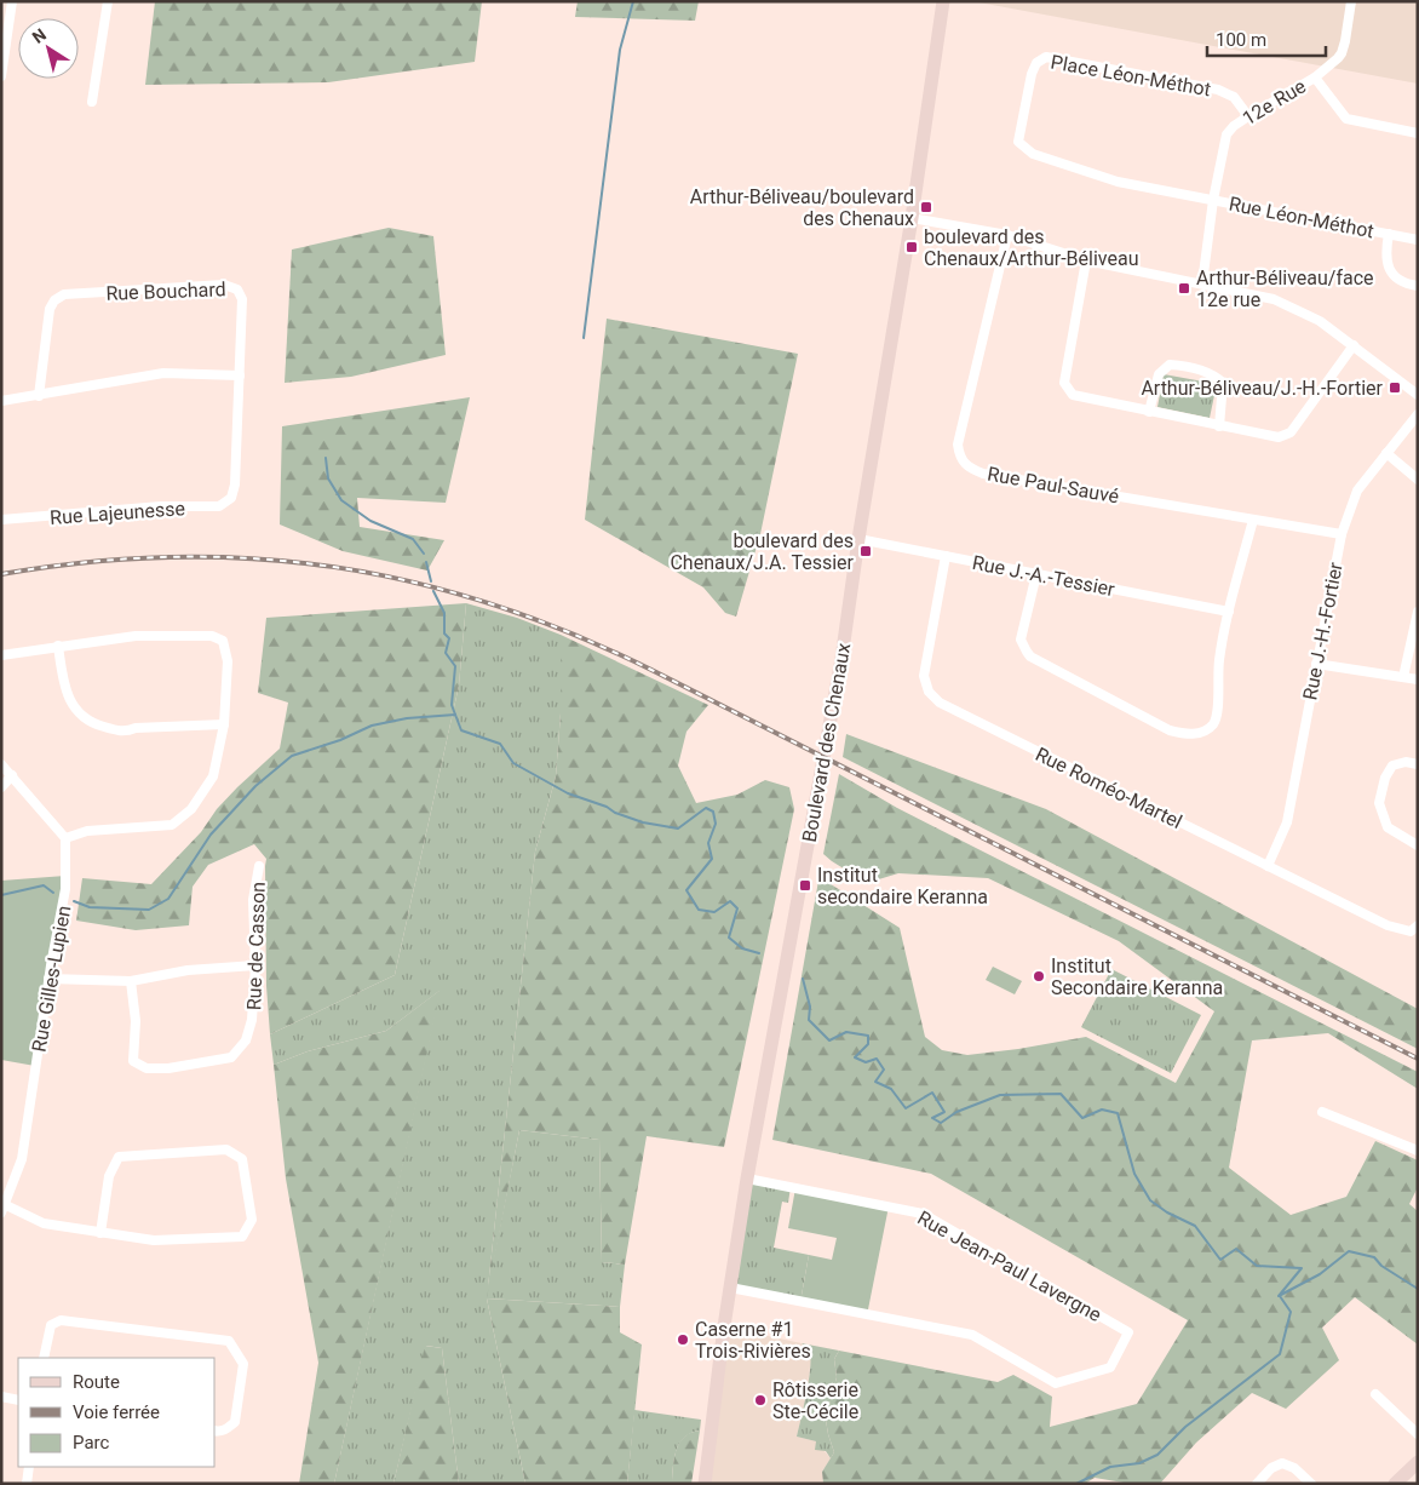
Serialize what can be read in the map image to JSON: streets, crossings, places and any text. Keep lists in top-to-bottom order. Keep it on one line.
{"streets":{"main road":["Boulevard des Chenaux"],"street":["Place Léon-Méthot","12e Rue","Rue Léon-Méthot","Rue Bouchard","Rue Paul-Sauvé","Rue Lajeunesse","Rue J.-A.-Tessier","Rue J.-H.-Fortier","Rue Roméo-Martel","Rue de Casson","Rue Gilles-Lupien","Rue Jean-Paul Lavergne"]},"crossings":[["Place Léon-Méthot","12e Rue"],["Place Léon-Méthot","Rue Léon-Méthot"],["12e Rue","Rue Léon-Méthot"],["Rue Bouchard","Rue Lajeunesse"],["Rue Paul-Sauvé","Rue J.-H.-Fortier"],["Rue J.-A.-Tessier","Boulevard des Chenaux"],["Rue J.-A.-Tessier","Rue Roméo-Martel"],["Rue J.-H.-Fortier","Rue Roméo-Martel"],["Boulevard des Chenaux","Rue Jean-Paul Lavergne"]],"places":{"transit":["Arthur-Béliveau/boulevard des Chenaux","boulevard des Chenaux/Arthur-Béliveau","Arthur-Béliveau/face 12e rue","Arthur-Béliveau/J.-H.-Fortier","boulevard des Chenaux/J.A. Tessier","Institut secondaire Keranna"],"other":["Institut Secondaire Keranna","Caserne #1 Trois-Rivières","Rôtisserie Ste-Cécile"]},"legend":["Route","Voie ferrée","Parc"],"scale_bar":"100 m","north":"top left"}
